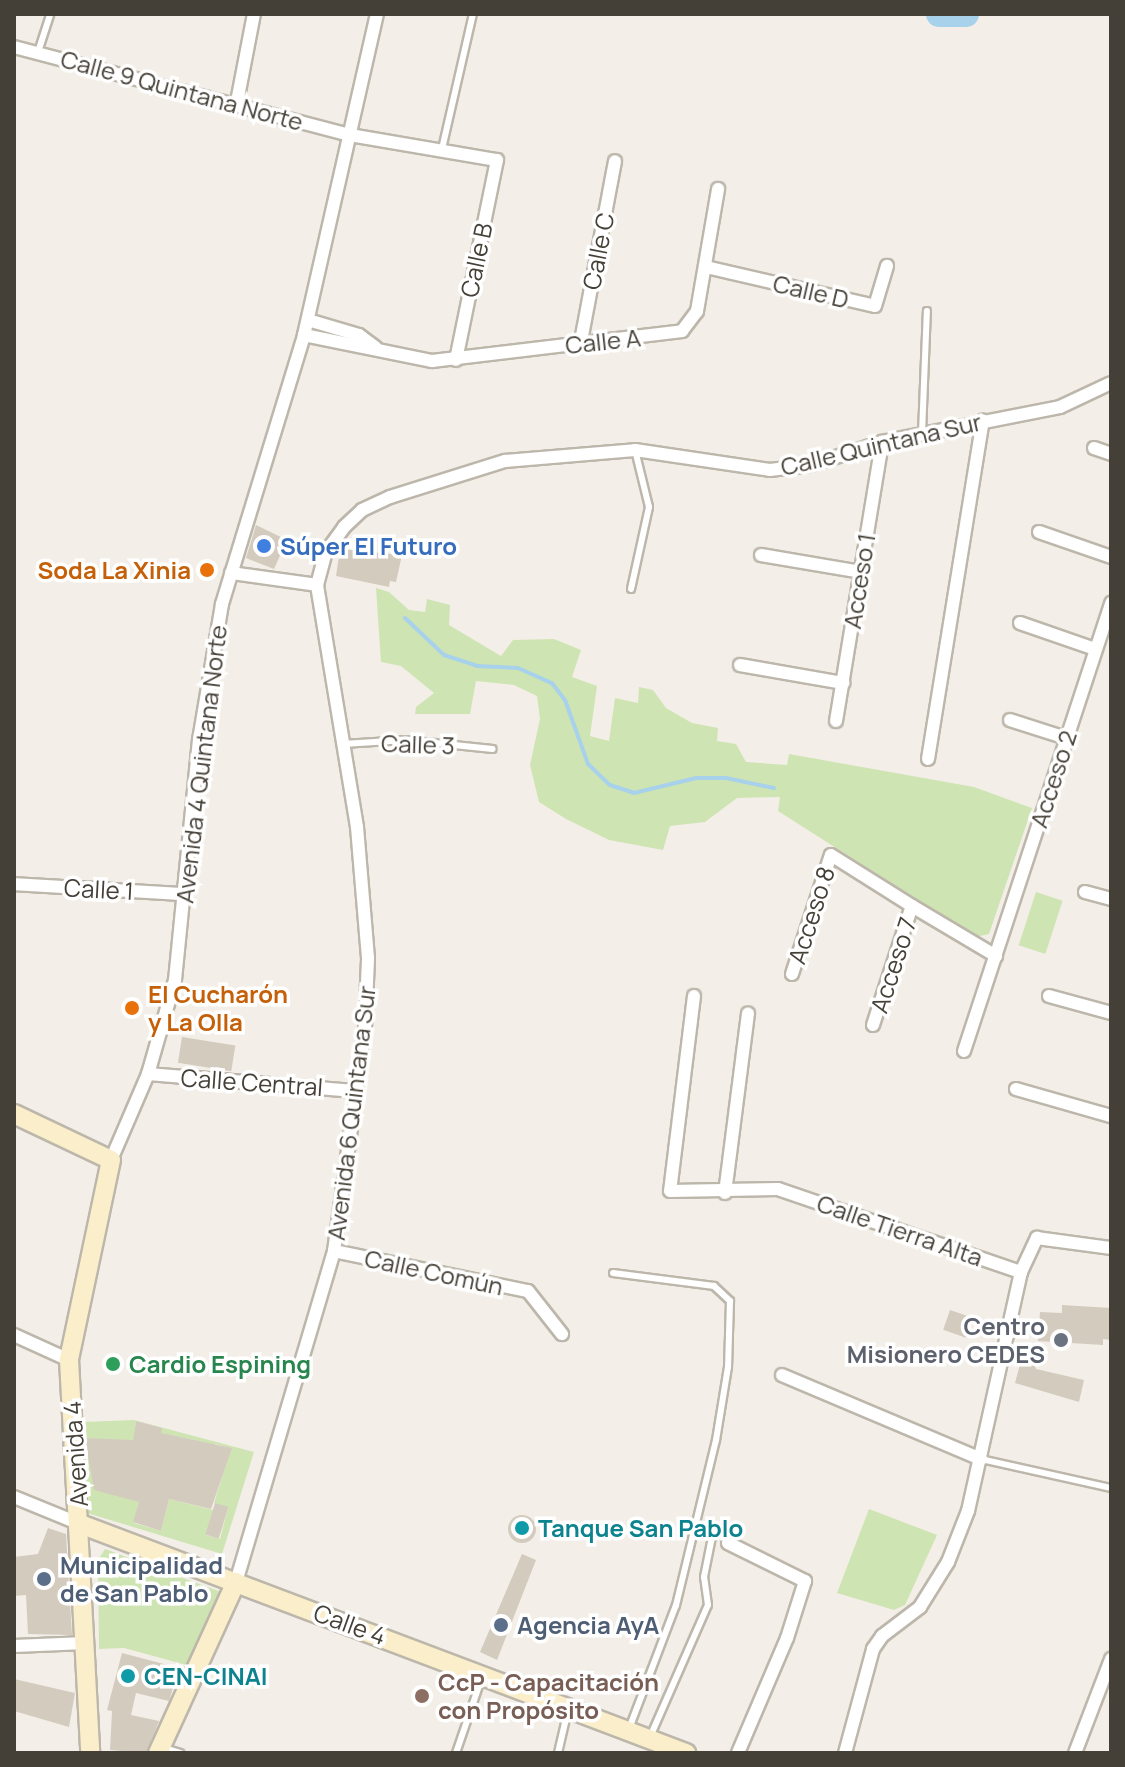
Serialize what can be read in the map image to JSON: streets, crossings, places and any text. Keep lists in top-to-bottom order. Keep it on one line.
{"streets":{"main road":["Avenida 4","Calle 4"],"street":["Calle 9 Quintana Norte","Calle C","Calle B","Calle D","Calle A","Calle Quintana Sur","Acceso 1","Avenida 4 Quintana Norte","Acceso 2","Calle 1","Acceso 8","Acceso 7","Calle Central","Avenida 6 Quintana Sur","Calle Tierra Alta","Calle Común"],"lane":["Calle 3"]},"crossings":[["Calle 9 Quintana Norte","Calle B"],["Calle 9 Quintana Norte","Avenida 4 Quintana Norte"],["Calle C","Calle A"],["Calle B","Calle A"],["Calle D","Calle A"],["Calle A","Avenida 4 Quintana Norte"],["Calle Quintana Sur","Acceso 1"],["Calle Quintana Sur","Avenida 6 Quintana Sur"],["Calle 3","Avenida 6 Quintana Sur"],["Avenida 4 Quintana Norte","Calle 1"],["Avenida 4 Quintana Norte","Calle Central"],["Avenida 4 Quintana Norte","Avenida 4"],["Acceso 2","Acceso 7"],["Acceso 8","Acceso 7"],["Calle Central","Avenida 6 Quintana Sur"],["Avenida 6 Quintana Sur","Calle Común"],["Avenida 6 Quintana Sur","Calle 4"],["Avenida 4","Calle 4"]],"places":["Súper El Futuro","Soda La Xinia","El Cucharón y La Olla","Centro Misionero CEDES","Cardio Espining","Tanque San Pablo","Municipalidad de San Pablo","Agencia AyA","CEN-CINAI","CcP - Capacitación con Propósito"]}
